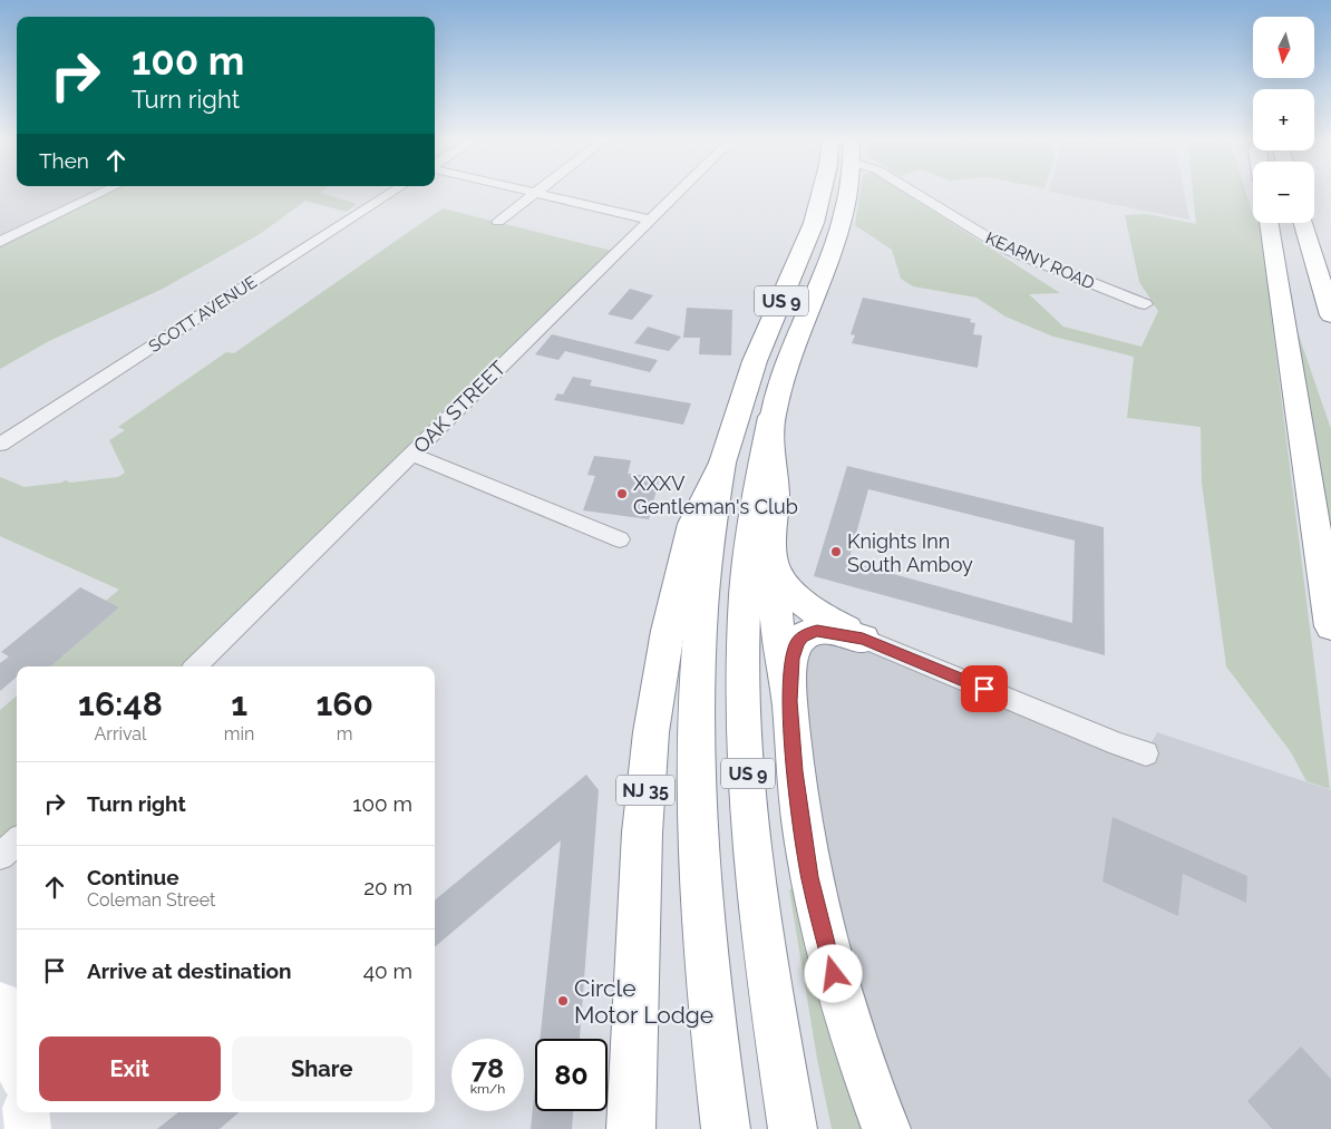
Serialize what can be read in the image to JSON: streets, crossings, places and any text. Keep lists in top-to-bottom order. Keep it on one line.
{"streets":{"highway":["US 9","NJ 35"],"street":["KEARNY ROAD","SCOTT AVENUE","OAK STREET"]},"crossings":[["US 9","NJ 35"]],"places":["XXXV Gentleman's Club","Knights Inn South Amboy","Circle Motor Lodge"],"north":"bottom","page":{"map_buttons":["+","−"],"turn":["100 m","Turn right"],"then":"Then","eta":["16:48","Arrival","1","min","160","m"],"list":[{"name":"Turn right","value":"100 m"},{"name":"Continue","note":"Coleman Street","value":"20 m"},{"name":"Arrive at destination","value":"40 m"}],"buttons":["Exit","Share"],"speed":"78 km/h","limit":"80"}}
